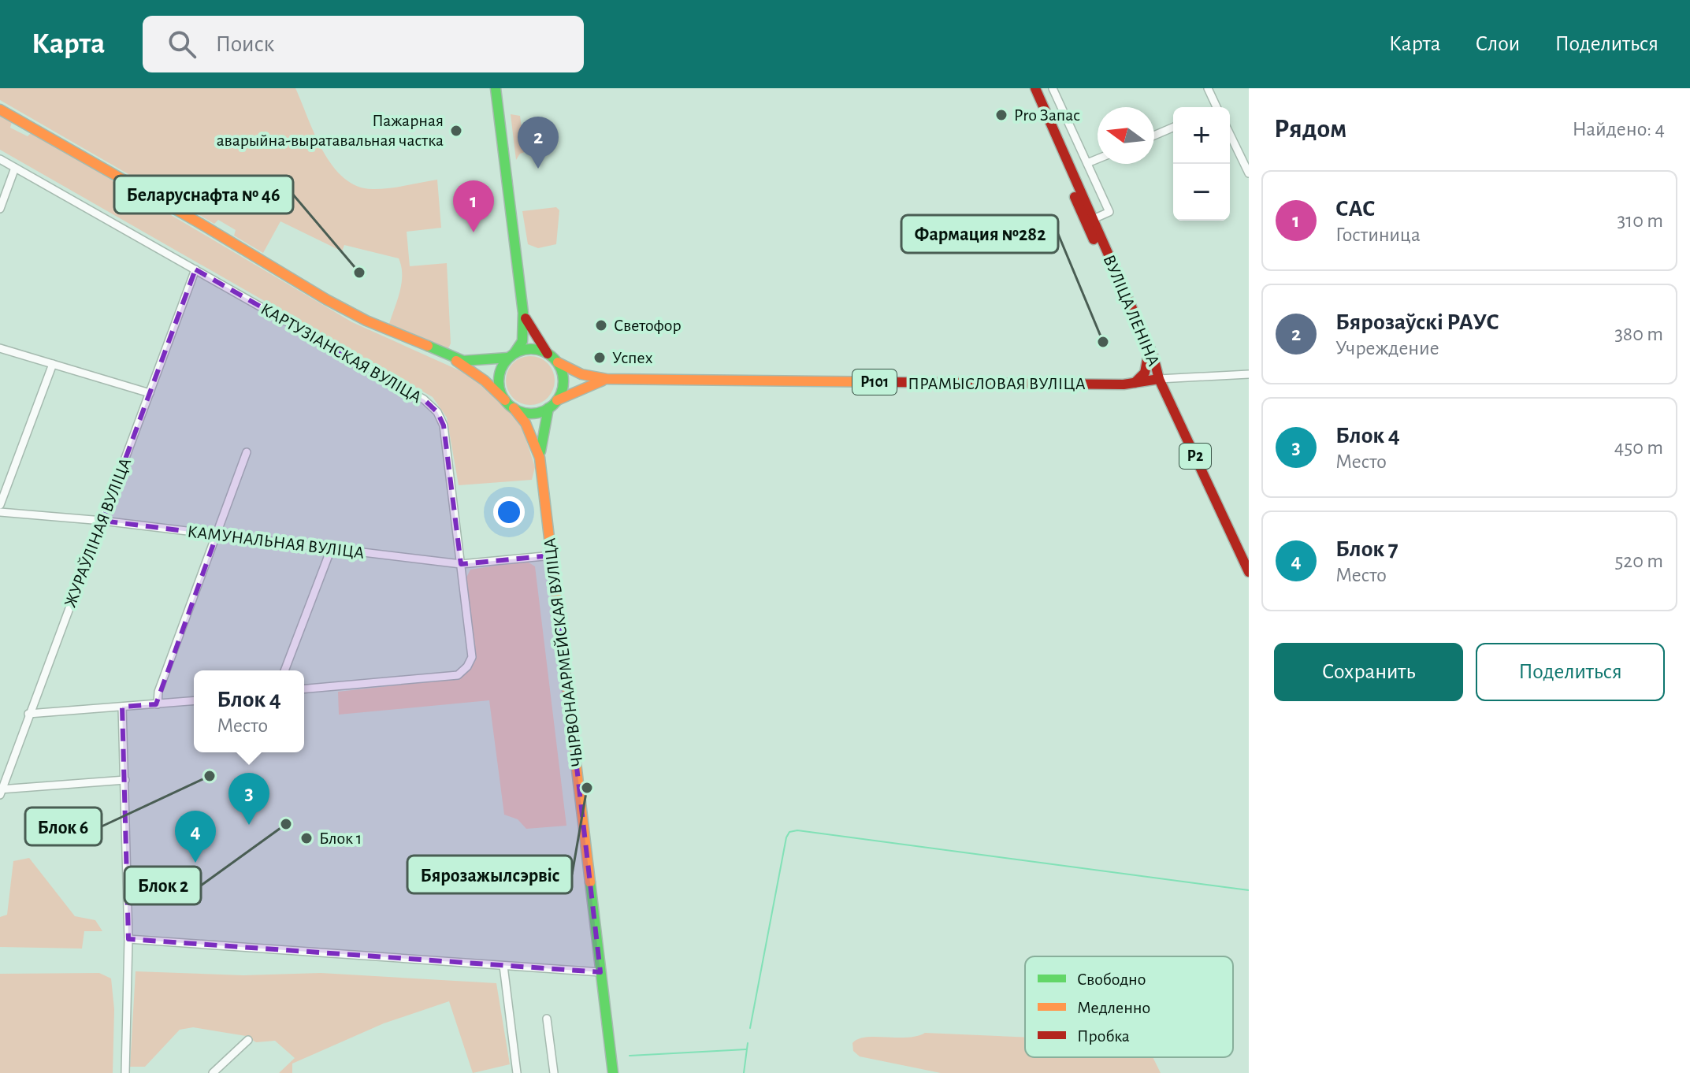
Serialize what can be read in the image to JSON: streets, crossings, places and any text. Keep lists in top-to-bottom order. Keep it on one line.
{"streets":{"main road":["ВУЛІЦА ЛЕНІНА","Р101","ПРАМЫСЛОВАЯ ВУЛІЦА","Р2","ЧЫРВОНААРМЕЙСКАЯ ВУЛІЦА"],"street":["КАРТУЗІАНСКАЯ ВУЛІЦА","ЖУРАЎЛІНАЯ ВУЛІЦА","КАМУНАЛЬНАЯ ВУЛІЦА"]},"crossings":[["ВУЛІЦА ЛЕНІНА","ПРАМЫСЛОВАЯ ВУЛІЦА"],["ВУЛІЦА ЛЕНІНА","Р2"],["КАРТУЗІАНСКАЯ ВУЛІЦА","ЖУРАЎЛІНАЯ ВУЛІЦА"],["КАРТУЗІАНСКАЯ ВУЛІЦА","КАМУНАЛЬНАЯ ВУЛІЦА"],["Р101","ПРАМЫСЛОВАЯ ВУЛІЦА"],["Р101","ЧЫРВОНААРМЕЙСКАЯ ВУЛІЦА"],["ПРАМЫСЛОВАЯ ВУЛІЦА","Р2"],["ПРАМЫСЛОВАЯ ВУЛІЦА","ЧЫРВОНААРМЕЙСКАЯ ВУЛІЦА"],["ЖУРАЎЛІНАЯ ВУЛІЦА","КАМУНАЛЬНАЯ ВУЛІЦА"],["КАМУНАЛЬНАЯ ВУЛІЦА","ЧЫРВОНААРМЕЙСКАЯ ВУЛІЦА"]],"places":["Pro Запас","Пажарная аварыйна-выратавальная частка","Беларуснафта № 46","Светофор","Фармация №282","Успех","Блок 6","Бярозажылсэрвіс","Блок 2","Блок 1"],"legend":["Свободно","Медленно","Пробка"],"north":"left","page":{"header":"Карта","search":"Поиск","nav":["Карта","Слои","Поделиться"],"heading":["Рядом","Найдено: 4"],"map_buttons":["+","−"],"pins":["2","1","3","4"],"list":[{"mark":"1","name":"САС","note":"Гостиница","value":"310 m"},{"mark":"2","name":"Бярозаўскі РАУС","note":"Учреждение","value":"380 m"},{"mark":"3","name":"Блок 4","note":"Место","value":"450 m"},{"mark":"4","name":"Блок 7","note":"Место","value":"520 m"}],"buttons":["Сохранить","Поделиться"],"popup":["Блок 4","Место"]}}
